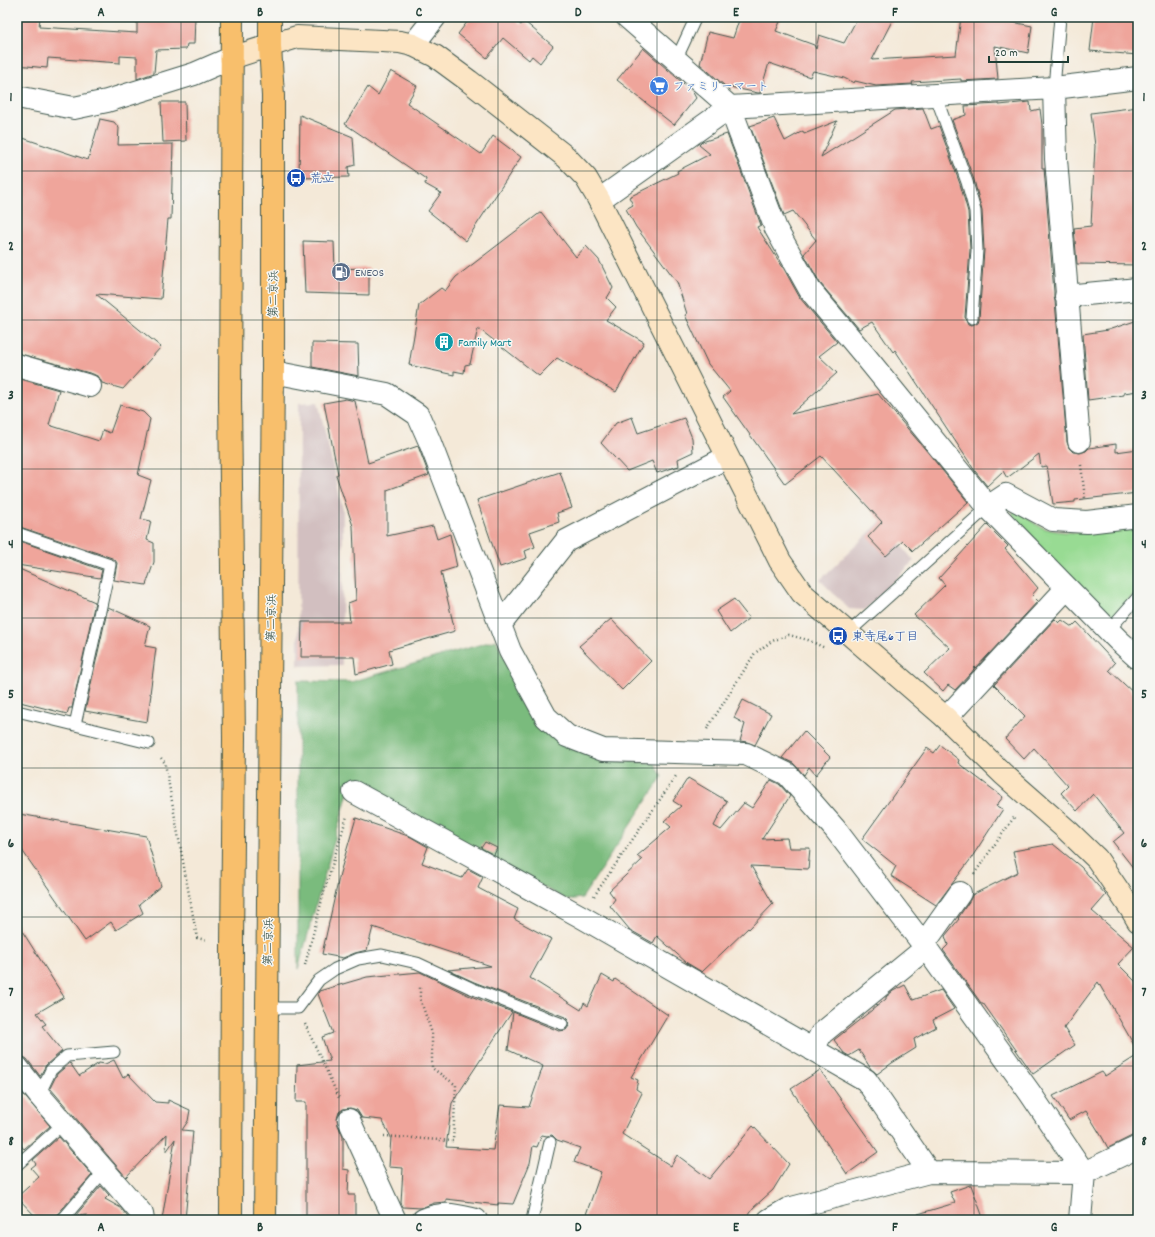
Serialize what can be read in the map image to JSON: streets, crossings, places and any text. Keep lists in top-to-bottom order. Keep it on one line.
{"streets":{"highway":["第二京浜"]},"places":{"supermarket":["ファミリーマート"],"bus stop":["荒立","東寺尾6丁目"],"fuel station":["ENEOS"],"building":["Family Mart"]},"scale_bar":"20 m","grid":{"columns":["A","B","C","D","E","F","G"],"rows":["1","2","3","4","5","6","7","8"]}}
